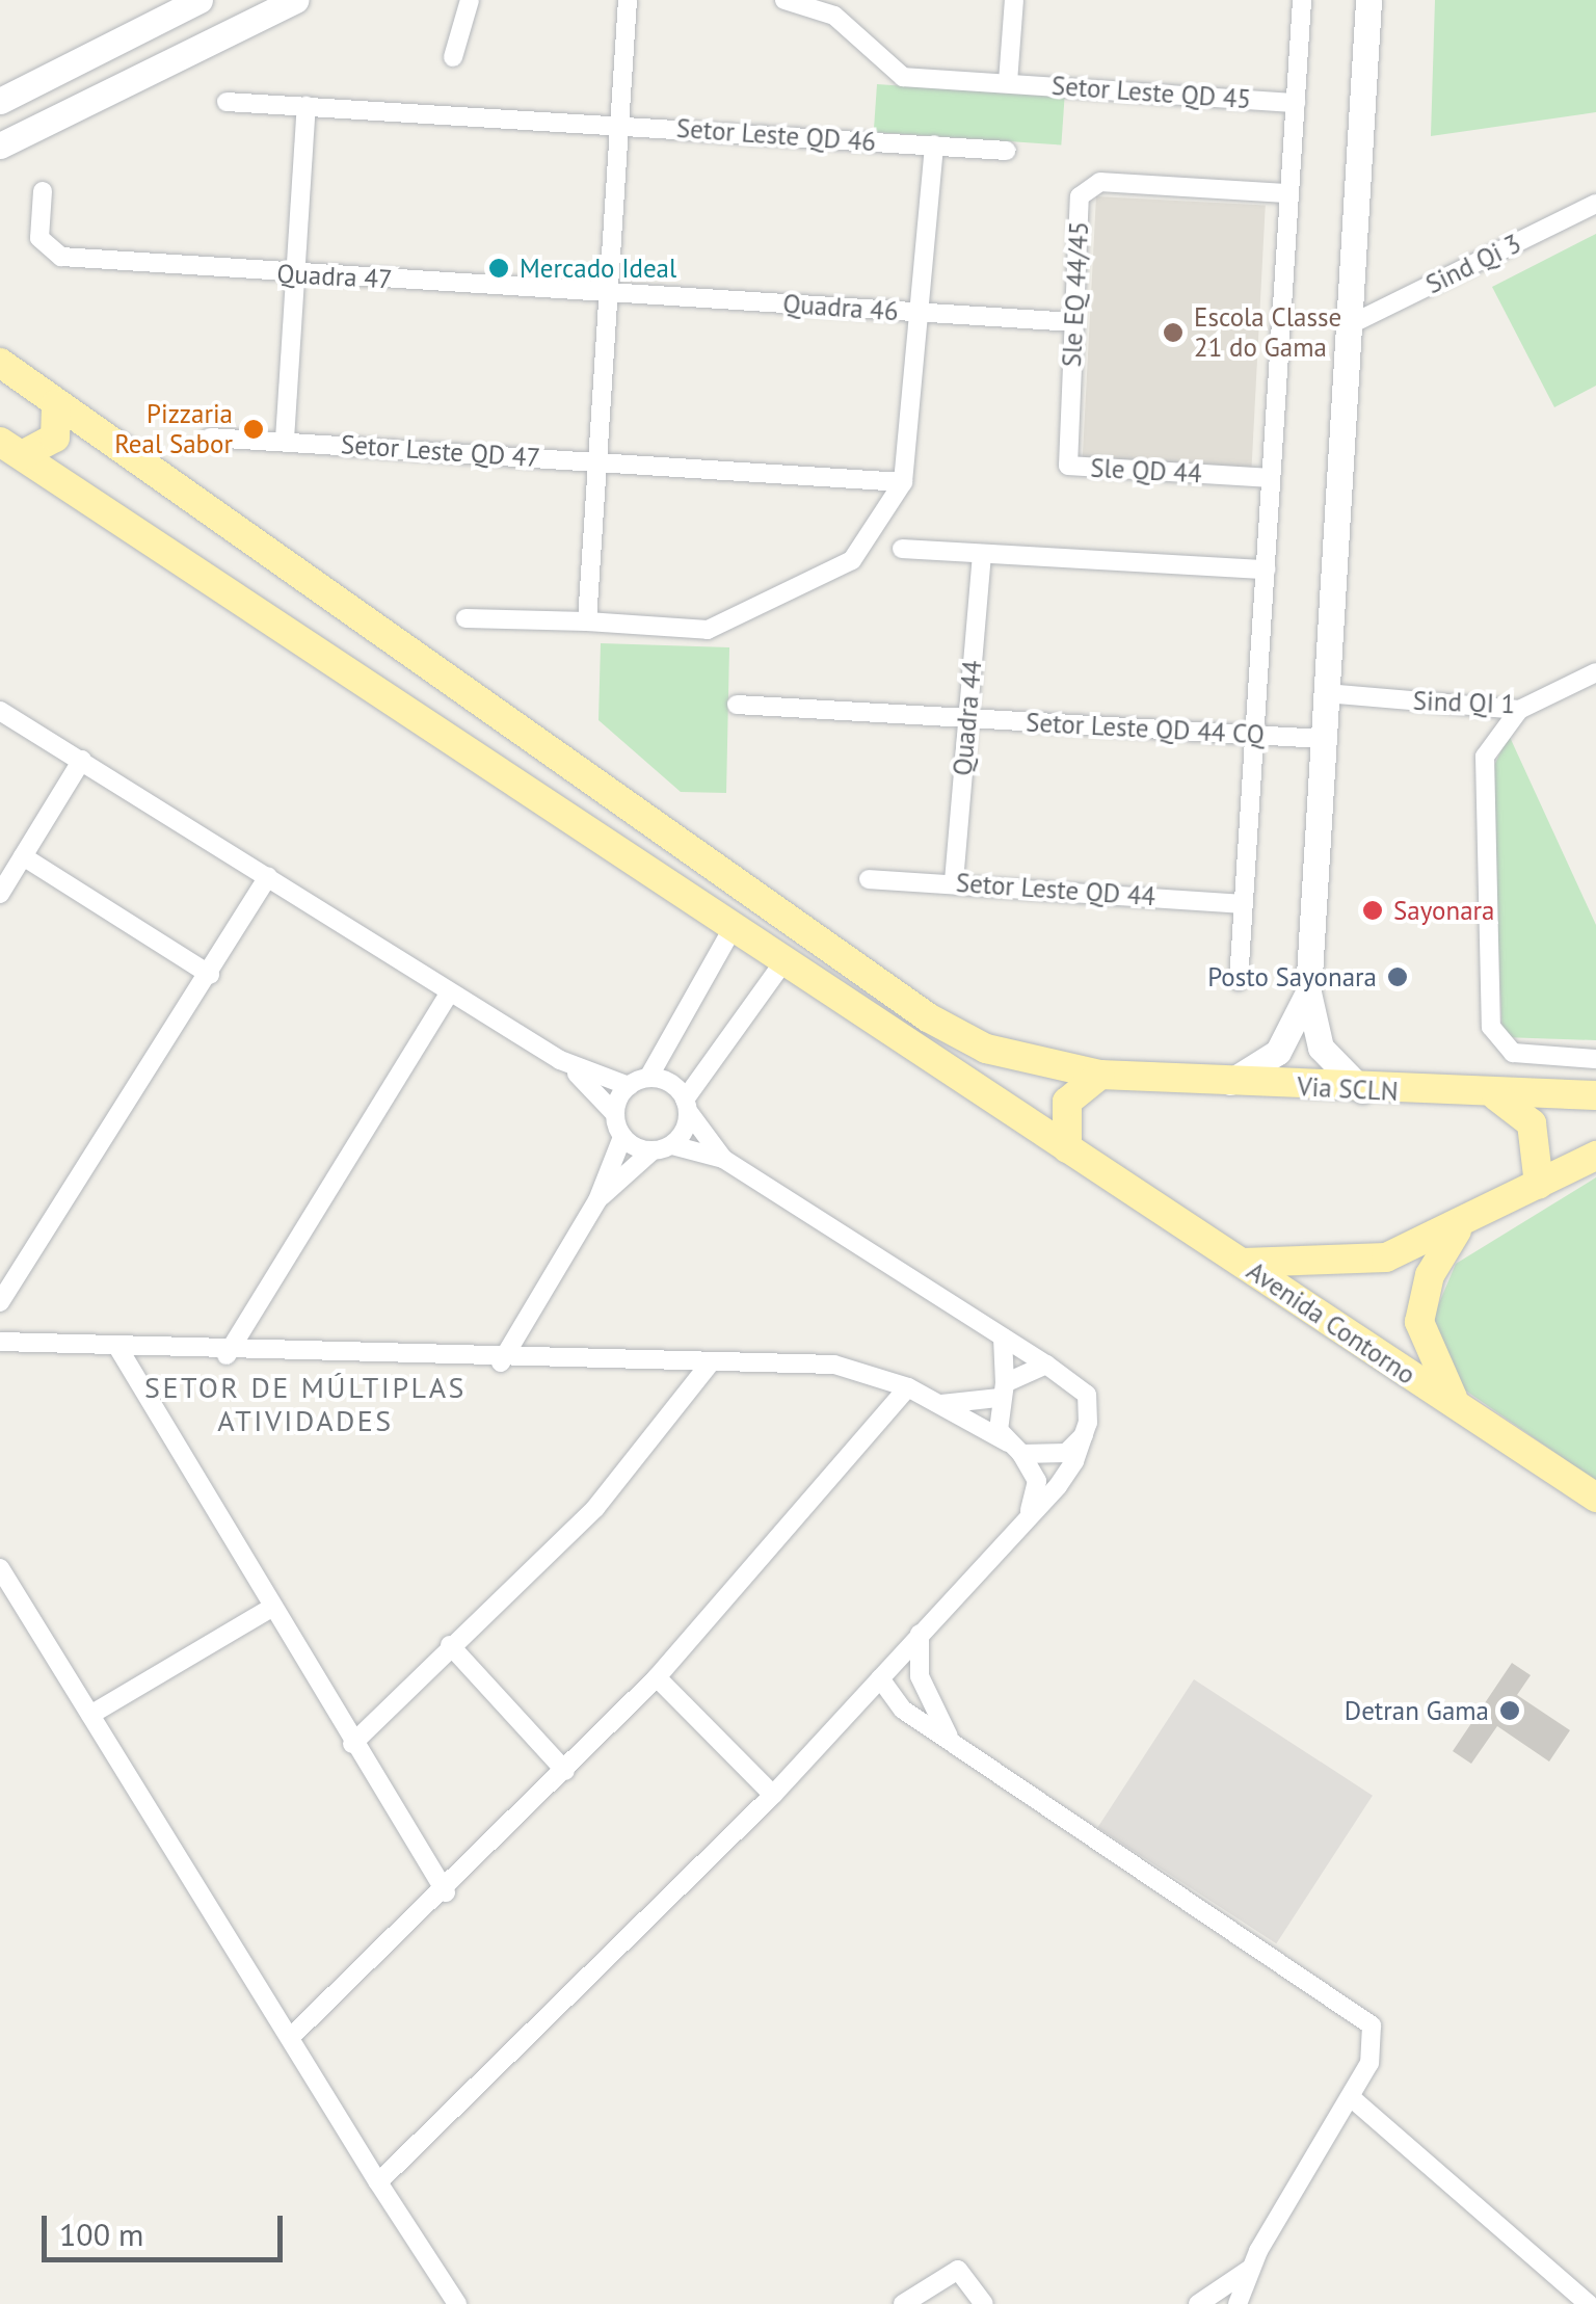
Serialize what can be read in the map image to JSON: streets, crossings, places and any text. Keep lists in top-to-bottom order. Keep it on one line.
{"streets":{"main road":["Via SCLN","Avenida Contorno"],"street":["Setor Leste QD 45","Setor Leste QD 46","Sind Qi 3","Quadra 47","Sle EQ 44/45","Quadra 46","Setor Leste QD 47","Sle QD 44","Sind QI 1","Quadra 44","Setor Leste QD 44 CQ","Setor Leste QD 44"]},"crossings":[["Quadra 47","Quadra 46"],["Sle EQ 44/45","Quadra 46"],["Sle EQ 44/45","Sle QD 44"],["Quadra 44","Setor Leste QD 44 CQ"],["Quadra 44","Setor Leste QD 44"]],"districts":["SETOR DE MÚLTIPLAS ATIVIDADES"],"places":["Mercado Ideal","Escola Classe 21 do Gama","Pizzaria Real Sabor","Sayonara","Posto Sayonara","Detran Gama"],"scale_bar":"100 m"}
